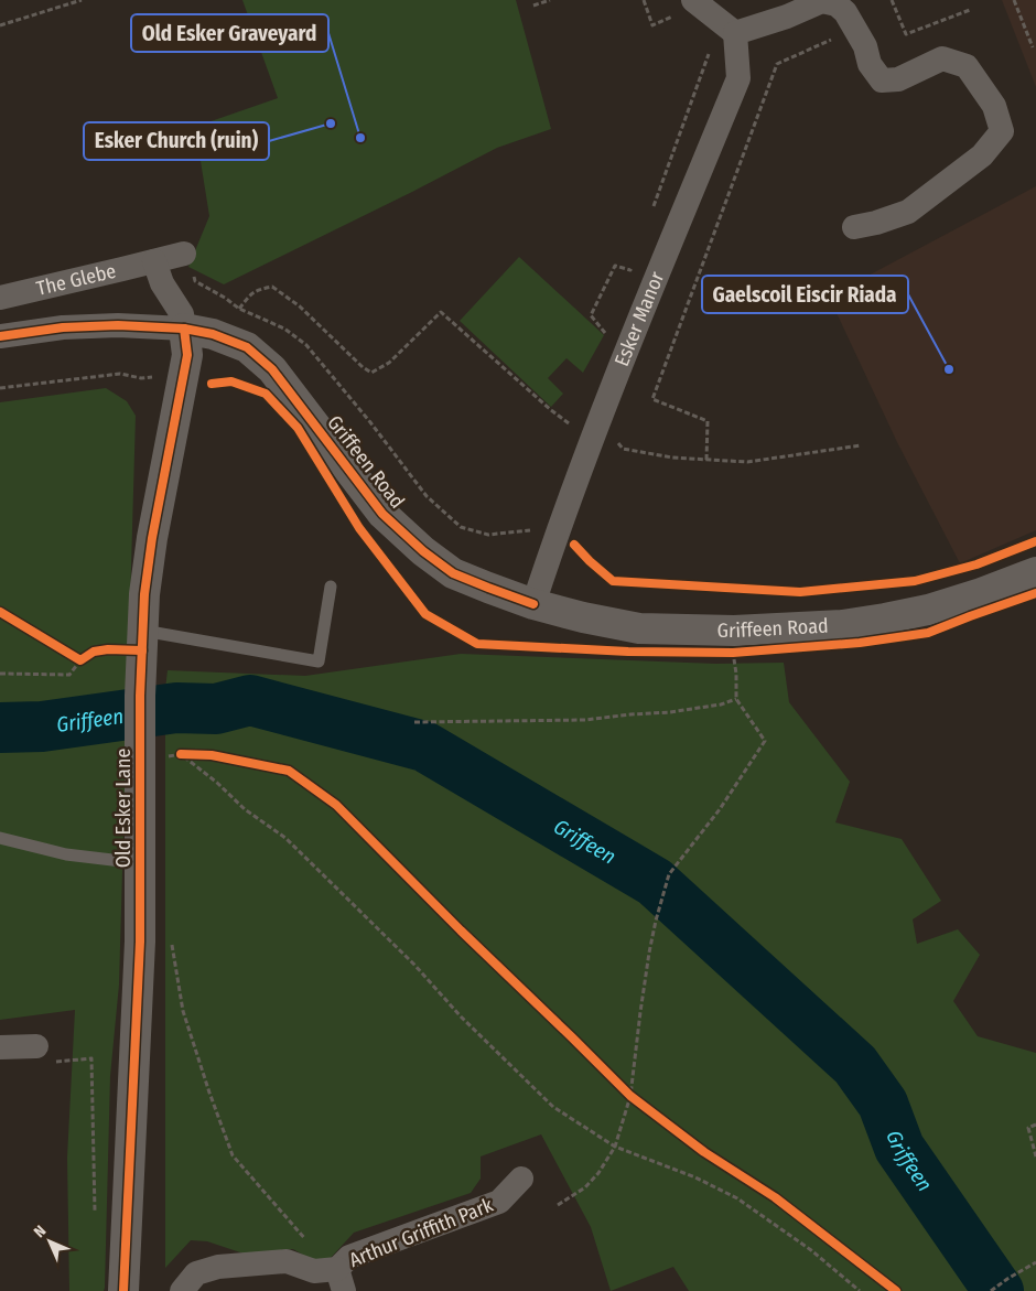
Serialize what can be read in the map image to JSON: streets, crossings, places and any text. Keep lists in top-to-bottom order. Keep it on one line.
{"streets":{"street":["The Glebe","Esker Manor","Griffeen Road","Old Esker Lane","Arthur Griffith Park"]},"crossings":[["Esker Manor","Griffeen Road"],["Griffeen Road","Old Esker Lane"]],"water":["Griffeen"],"places":["Esker Church (ruin)","Old Esker Graveyard","Gaelscoil Eiscir Riada"],"north":"top left"}
